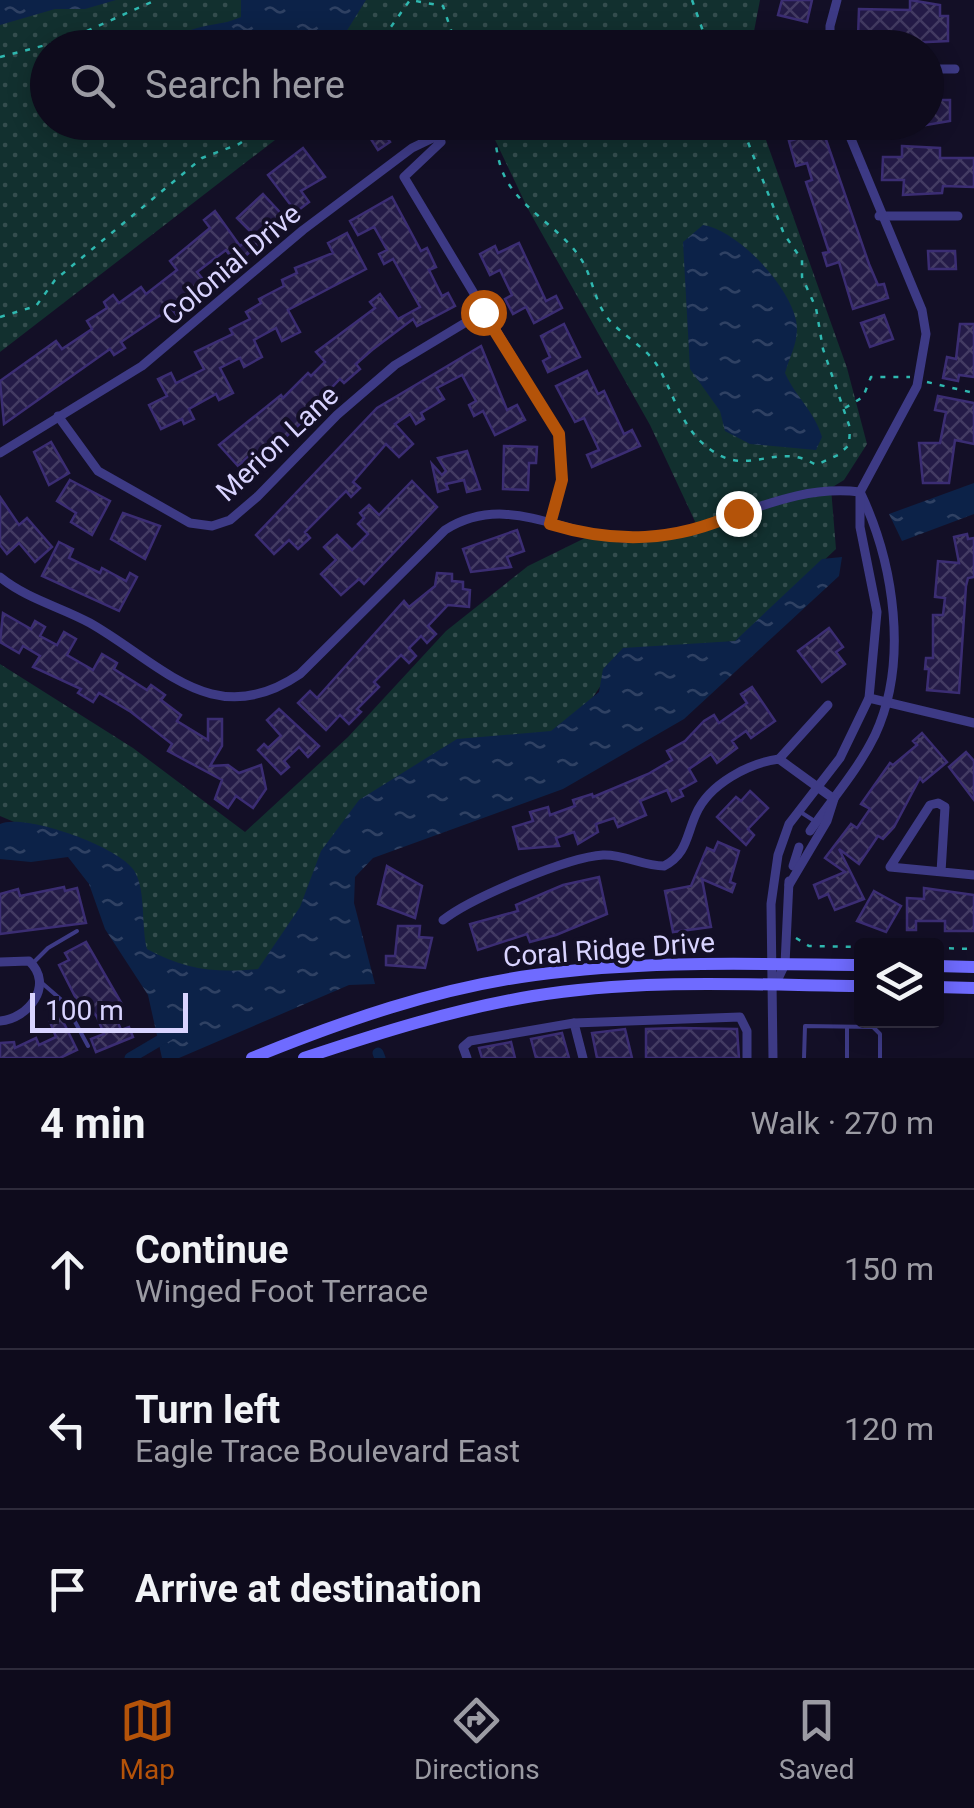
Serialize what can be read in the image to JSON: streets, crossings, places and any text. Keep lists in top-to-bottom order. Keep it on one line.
{"streets":{"main road":["Coral Ridge Drive"],"street":["Colonial Drive","Merion Lane"]},"crossings":[["Colonial Drive","Merion Lane"]],"scale_bar":"100 m","page":{"search":"Search here","scale":"100 m","heading":["4 min","Walk · 270 m"],"list":[["Continue","Winged Foot Terrace","150 m"],["Turn left","Eagle Trace Boulevard East","120 m"],"Arrive at destination"],"nav":["Map","Directions","Saved"]}}
